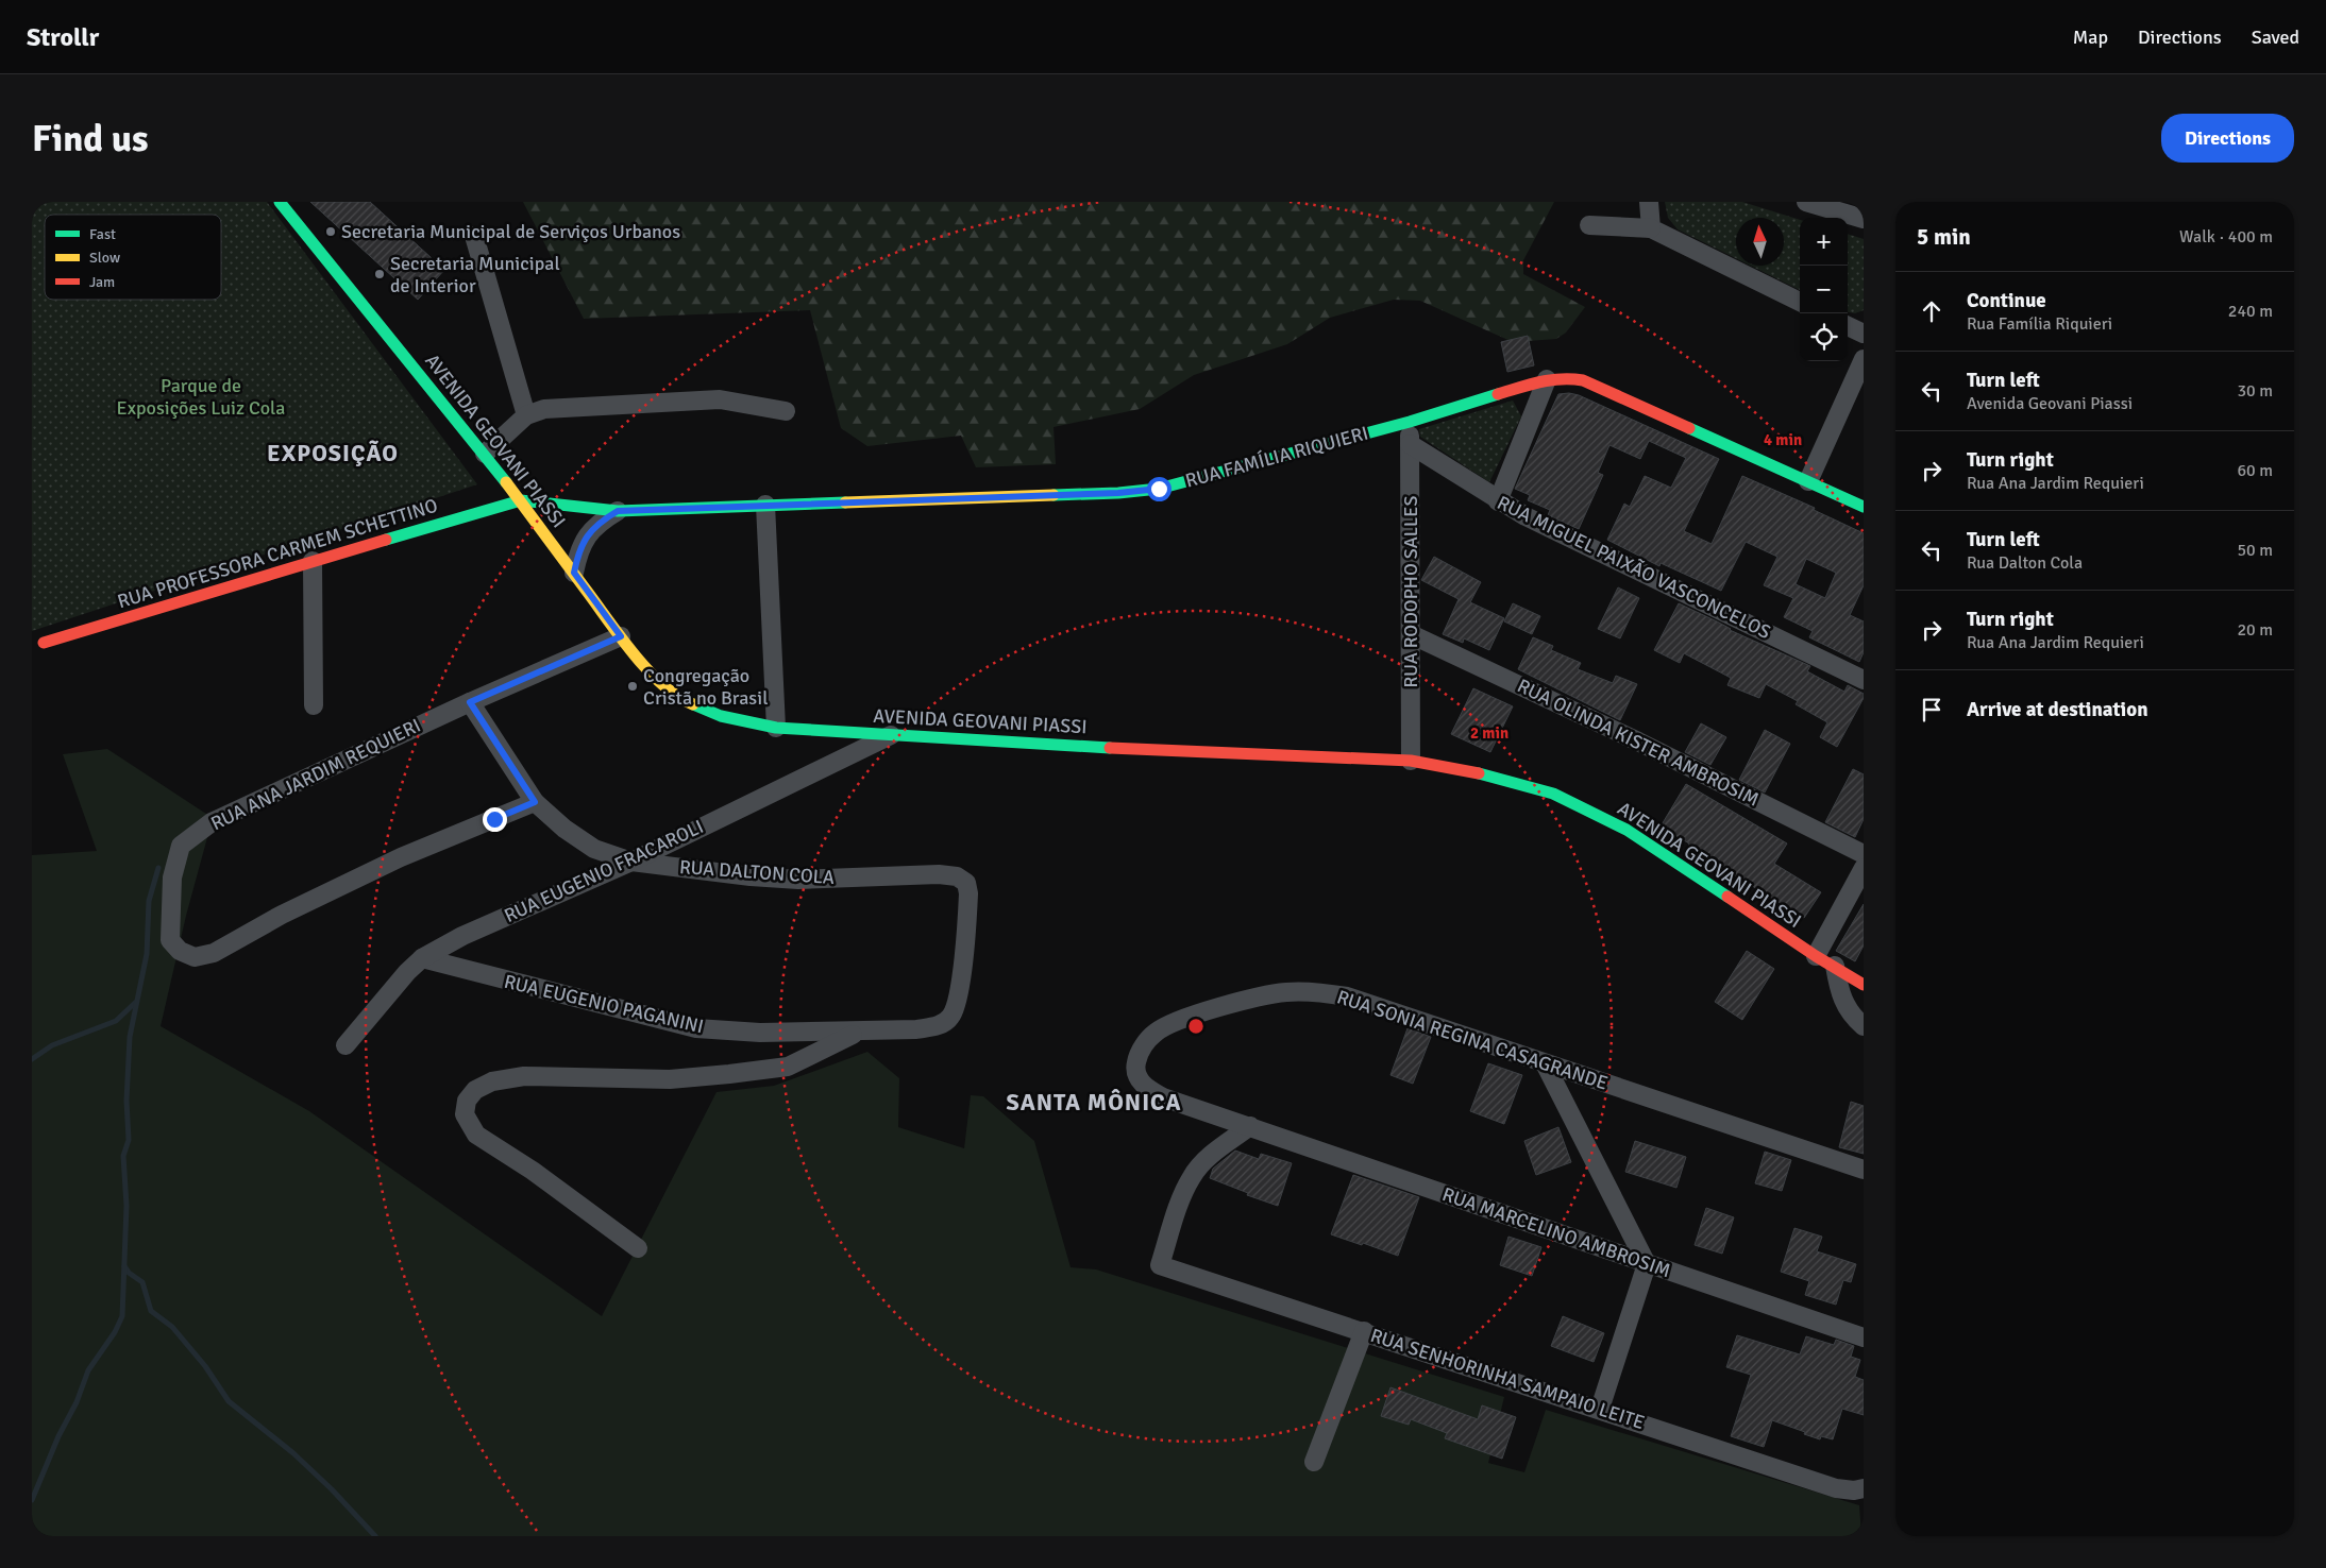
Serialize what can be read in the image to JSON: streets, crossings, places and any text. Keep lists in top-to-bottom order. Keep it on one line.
{"streets":{"main road":["AVENIDA GEOVANI PIASSI","RUA FAMÍLIA RIQUIERI","RUA PROFESSORA CARMEM SCHETTINO"],"street":["RUA MIGUEL PAIXÃO VASCONCELOS","RUA RODOPHO SALLES","RUA OLINDA KISTER AMBROSIM","RUA ANA JARDIM REQUIERI","RUA EUGENIO FRACAROLI","RUA DALTON COLA","RUA EUGENIO PAGANINI","RUA SONIA REGINA CASAGRANDE","RUA MARCELINO AMBROSIM","RUA SENHORINHA SAMPAIO LEITE"]},"crossings":[["AVENIDA GEOVANI PIASSI","RUA FAMÍLIA RIQUIERI"],["AVENIDA GEOVANI PIASSI","RUA PROFESSORA CARMEM SCHETTINO"],["AVENIDA GEOVANI PIASSI","RUA RODOPHO SALLES"],["AVENIDA GEOVANI PIASSI","RUA ANA JARDIM REQUIERI"],["AVENIDA GEOVANI PIASSI","RUA EUGENIO FRACAROLI"],["RUA FAMÍLIA RIQUIERI","RUA PROFESSORA CARMEM SCHETTINO"],["RUA FAMÍLIA RIQUIERI","RUA RODOPHO SALLES"],["RUA MIGUEL PAIXÃO VASCONCELOS","RUA RODOPHO SALLES"],["RUA RODOPHO SALLES","RUA OLINDA KISTER AMBROSIM"],["RUA ANA JARDIM REQUIERI","RUA DALTON COLA"],["RUA EUGENIO FRACAROLI","RUA DALTON COLA"],["RUA EUGENIO FRACAROLI","RUA EUGENIO PAGANINI"],["RUA DALTON COLA","RUA EUGENIO PAGANINI"],["RUA SONIA REGINA CASAGRANDE","RUA MARCELINO AMBROSIM"],["RUA SONIA REGINA CASAGRANDE","RUA SENHORINHA SAMPAIO LEITE"],["RUA MARCELINO AMBROSIM","RUA SENHORINHA SAMPAIO LEITE"]],"districts":["EXPOSIÇÃO","SANTA MÔNICA"],"parks":["Parque de Exposições Luiz Cola"],"places":["Secretaria Municipal de Serviços Urbanos","Secretaria Municipal de Interior","Congregação Cristã no Brasil"],"legend":["Fast","Slow","Jam"],"north":"top","page":{"header":"Strollr","nav":["Map","Directions","Saved"],"buttons":"Directions","title":"Find us","heading":["5 min","Walk · 400 m"],"map_buttons":["+","−"],"list":[["Continue","Rua Família Riquieri","240 m"],["Turn left","Avenida Geovani Piassi","30 m"],["Turn right","Rua Ana Jardim Requieri","60 m"],["Turn left","Rua Dalton Cola","50 m"],["Turn right","Rua Ana Jardim Requieri","20 m"],"Arrive at destination"]},"rings":["4 min","2 min"]}
